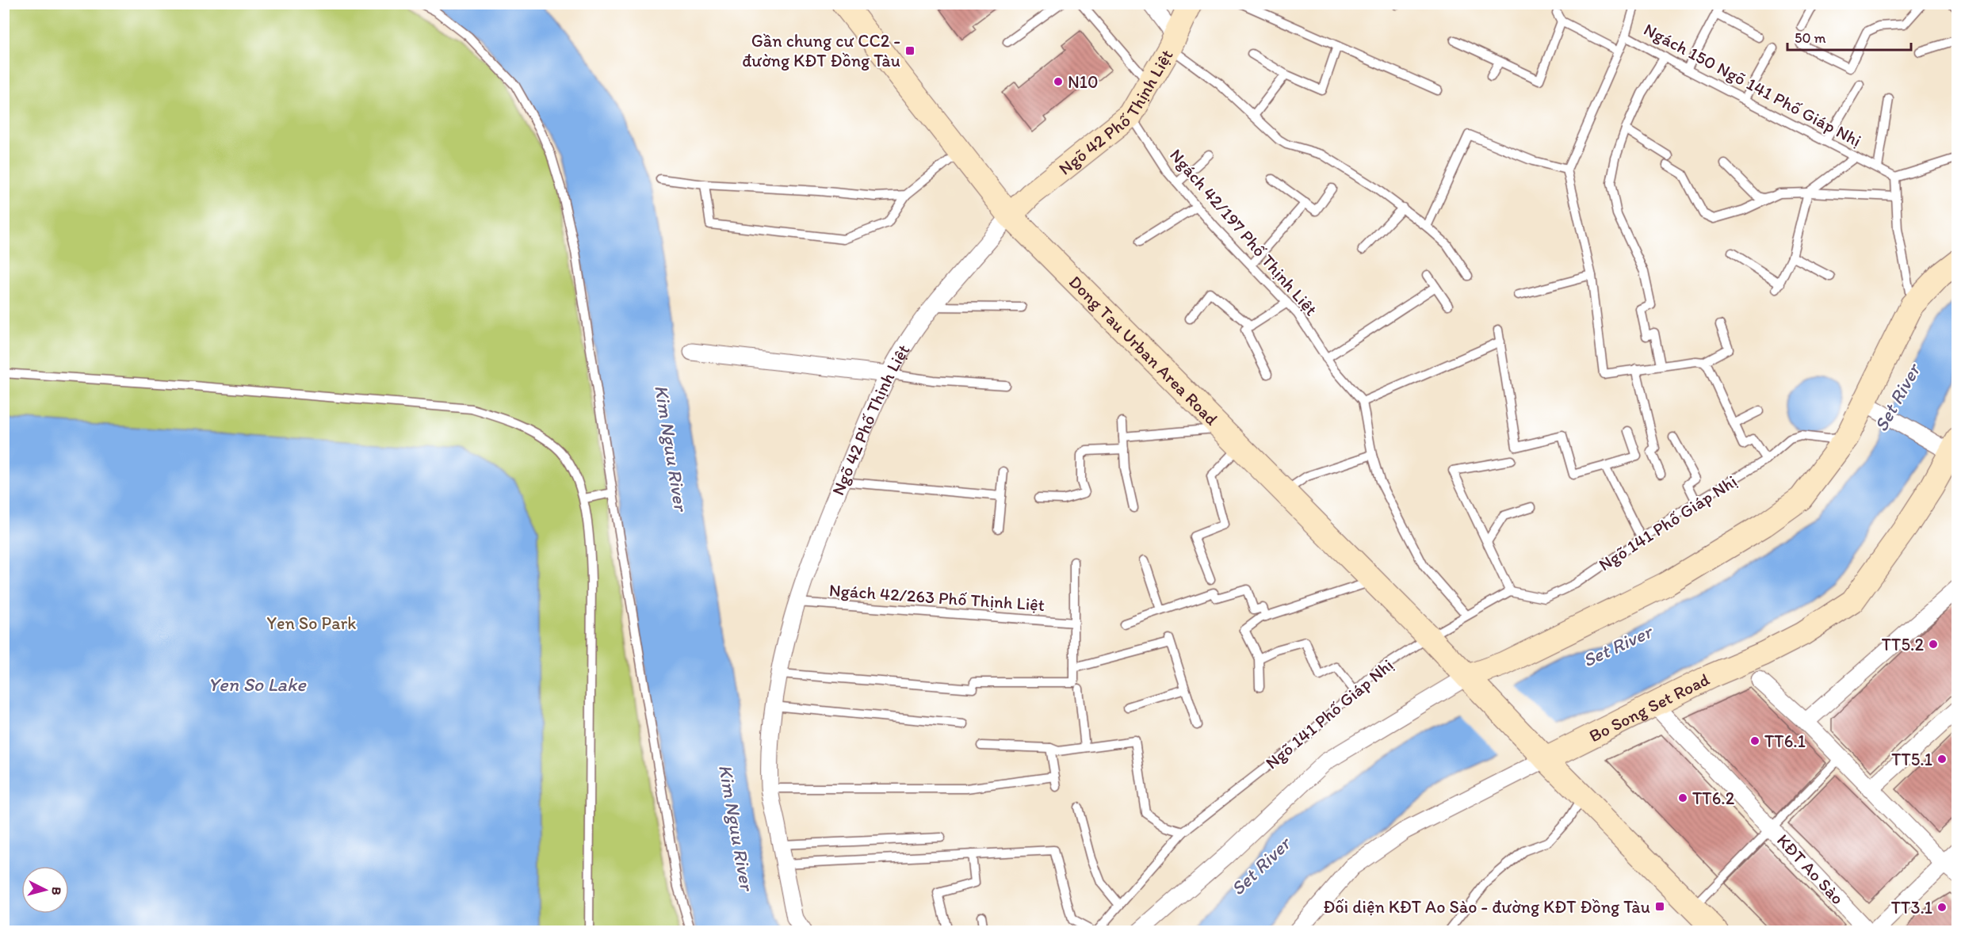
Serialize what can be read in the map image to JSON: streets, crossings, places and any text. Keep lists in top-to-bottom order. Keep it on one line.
{"streets":{"street":["Ngõ 42 Phố Thịnh Liệt","Dong Tau Urban Area Road","Ngõ 141 Phố Giáp Nhị","Bo Song Set Road","KĐT Ao Sào"],"lane":["Ngách 150 Ngõ 141 Phố Giáp Nhị","Ngách 42/197 Phố Thịnh Liệt","Ngách 42/263 Phố Thịnh Liệt"]},"crossings":[["Ngõ 42 Phố Thịnh Liệt","Ngách 42/197 Phố Thịnh Liệt"],["Ngõ 42 Phố Thịnh Liệt","Dong Tau Urban Area Road"],["Ngõ 42 Phố Thịnh Liệt","Ngách 42/263 Phố Thịnh Liệt"],["Ngách 42/197 Phố Thịnh Liệt","Ngõ 141 Phố Giáp Nhị"],["Dong Tau Urban Area Road","Ngõ 141 Phố Giáp Nhị"],["Dong Tau Urban Area Road","Bo Song Set Road"],["Bo Song Set Road","KĐT Ao Sào"]],"water":["Set River","Kim Nguu River","Yen So Lake"],"parks":["Yen So Park"],"places":{"transit":["Gần chung cư CC2 - đường KĐT Đồng Tàu","Đối diện KĐT Ao Sào - đường KĐT Đồng Tàu"],"other":["N10","TT5.2","TT6.1","TT5.1","TT6.2","TT3.1"]},"scale_bar":"50 m","north":"right"}
